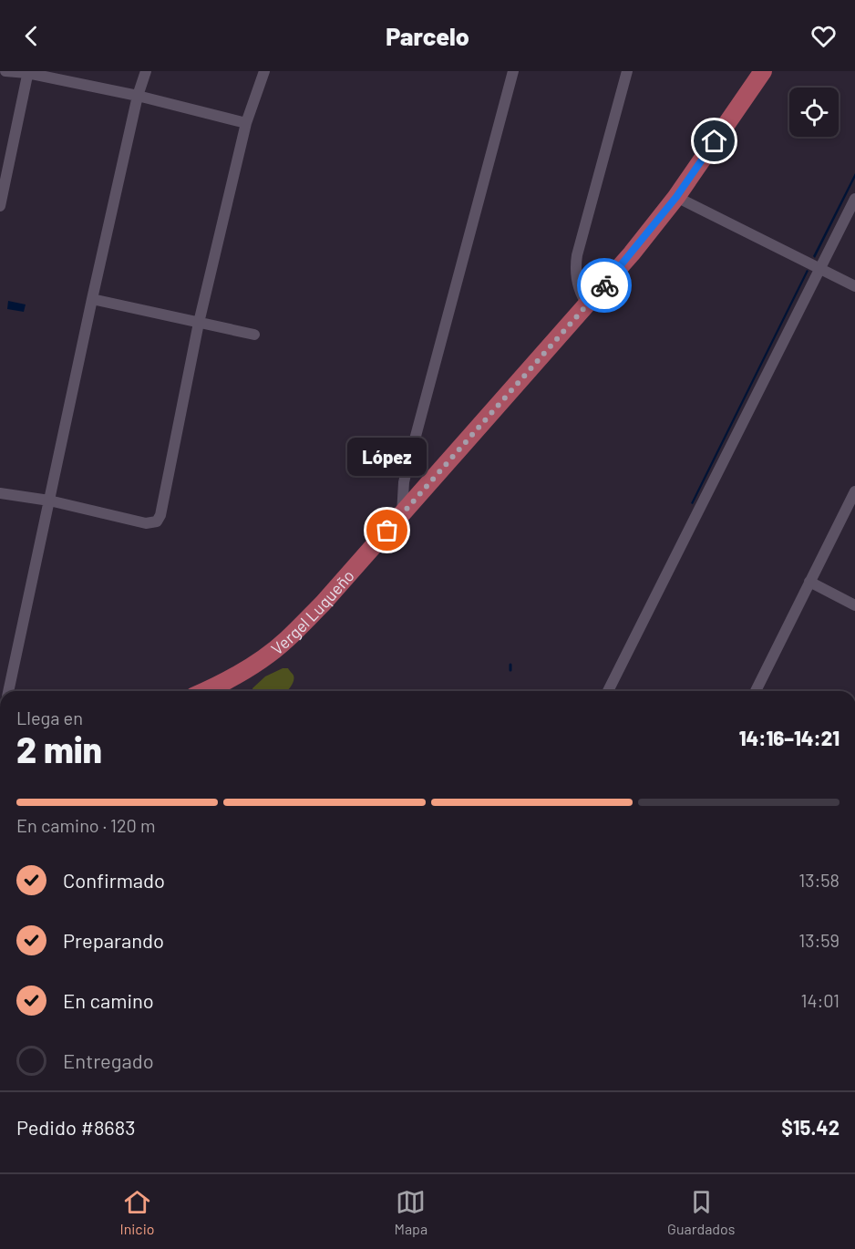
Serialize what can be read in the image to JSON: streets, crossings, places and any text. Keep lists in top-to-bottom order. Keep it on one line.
{"streets":{"main road":["Vergel Luqueño"]},"places":["López"],"page":{"header":"Parcelo","bubble":"López","heading":["2 min","Llega en","14:16–14:21"],"panel":["Pedido #8683","$15.42"],"bar":"En camino · 120 m","list":[["Confirmado","13:58"],["Preparando","13:59"],["En camino","14:01"],"Entregado"],"tabs":["Inicio","Mapa","Guardados"]}}
